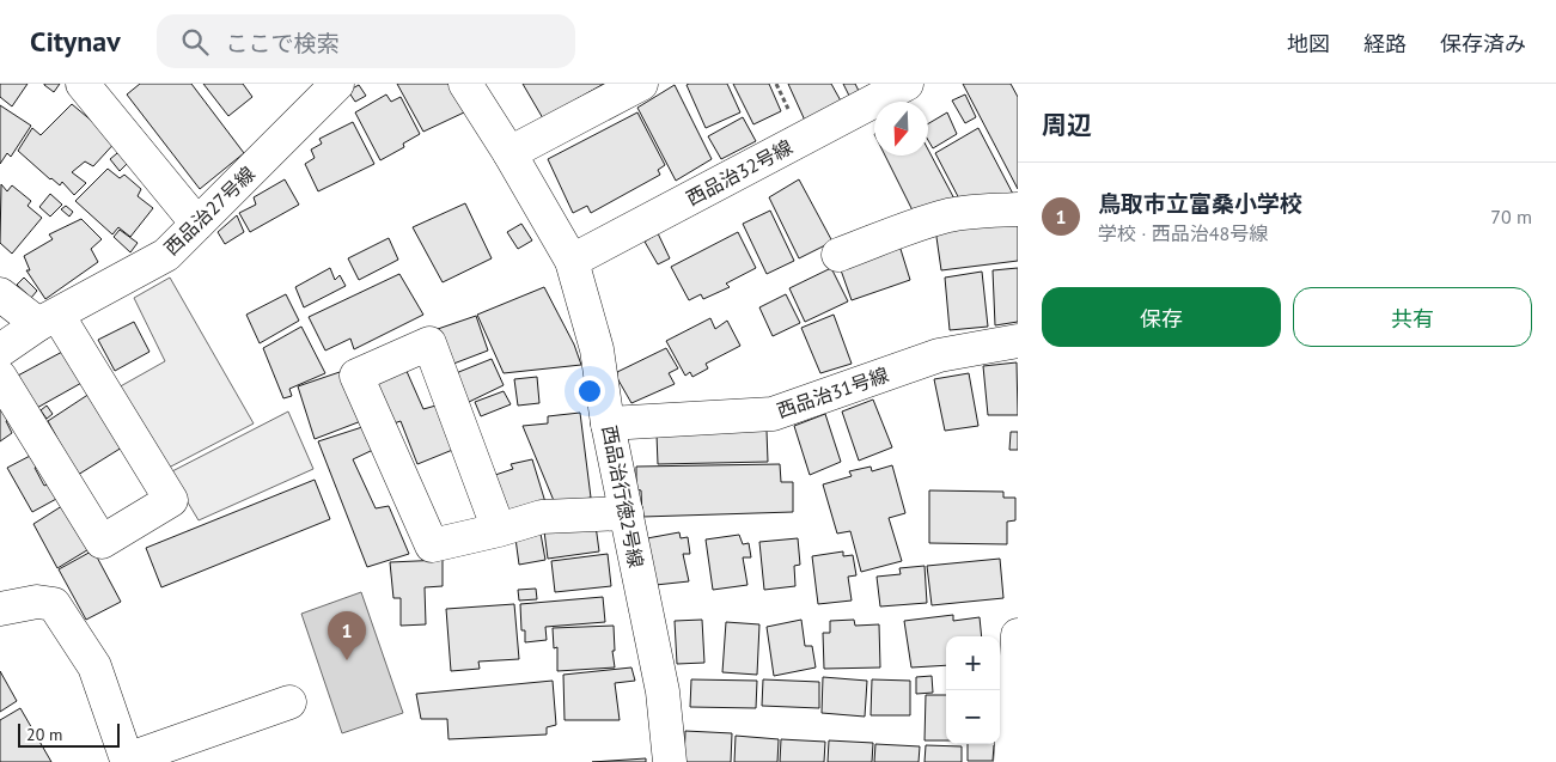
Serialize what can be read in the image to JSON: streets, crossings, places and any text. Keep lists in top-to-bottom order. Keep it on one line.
{"streets":{"street":["西品治32号線","西品治27号線","西品治31号線","西品治行徳2号線"]},"crossings":[["西品治32号線","西品治行徳2号線"],["西品治31号線","西品治行徳2号線"]],"scale_bar":"20 m","north":"bottom","page":{"header":"Citynav","search":"ここで検索","nav":["地図","経路","保存済み"],"heading":"周辺","list":[{"mark":"1","name":"鳥取市立富桑小学校","note":"学校 · 西品治48号線","value":"70 m"}],"buttons":["保存","共有"],"pins":"1","map_buttons":["+","−"],"scale":"20 m"}}
